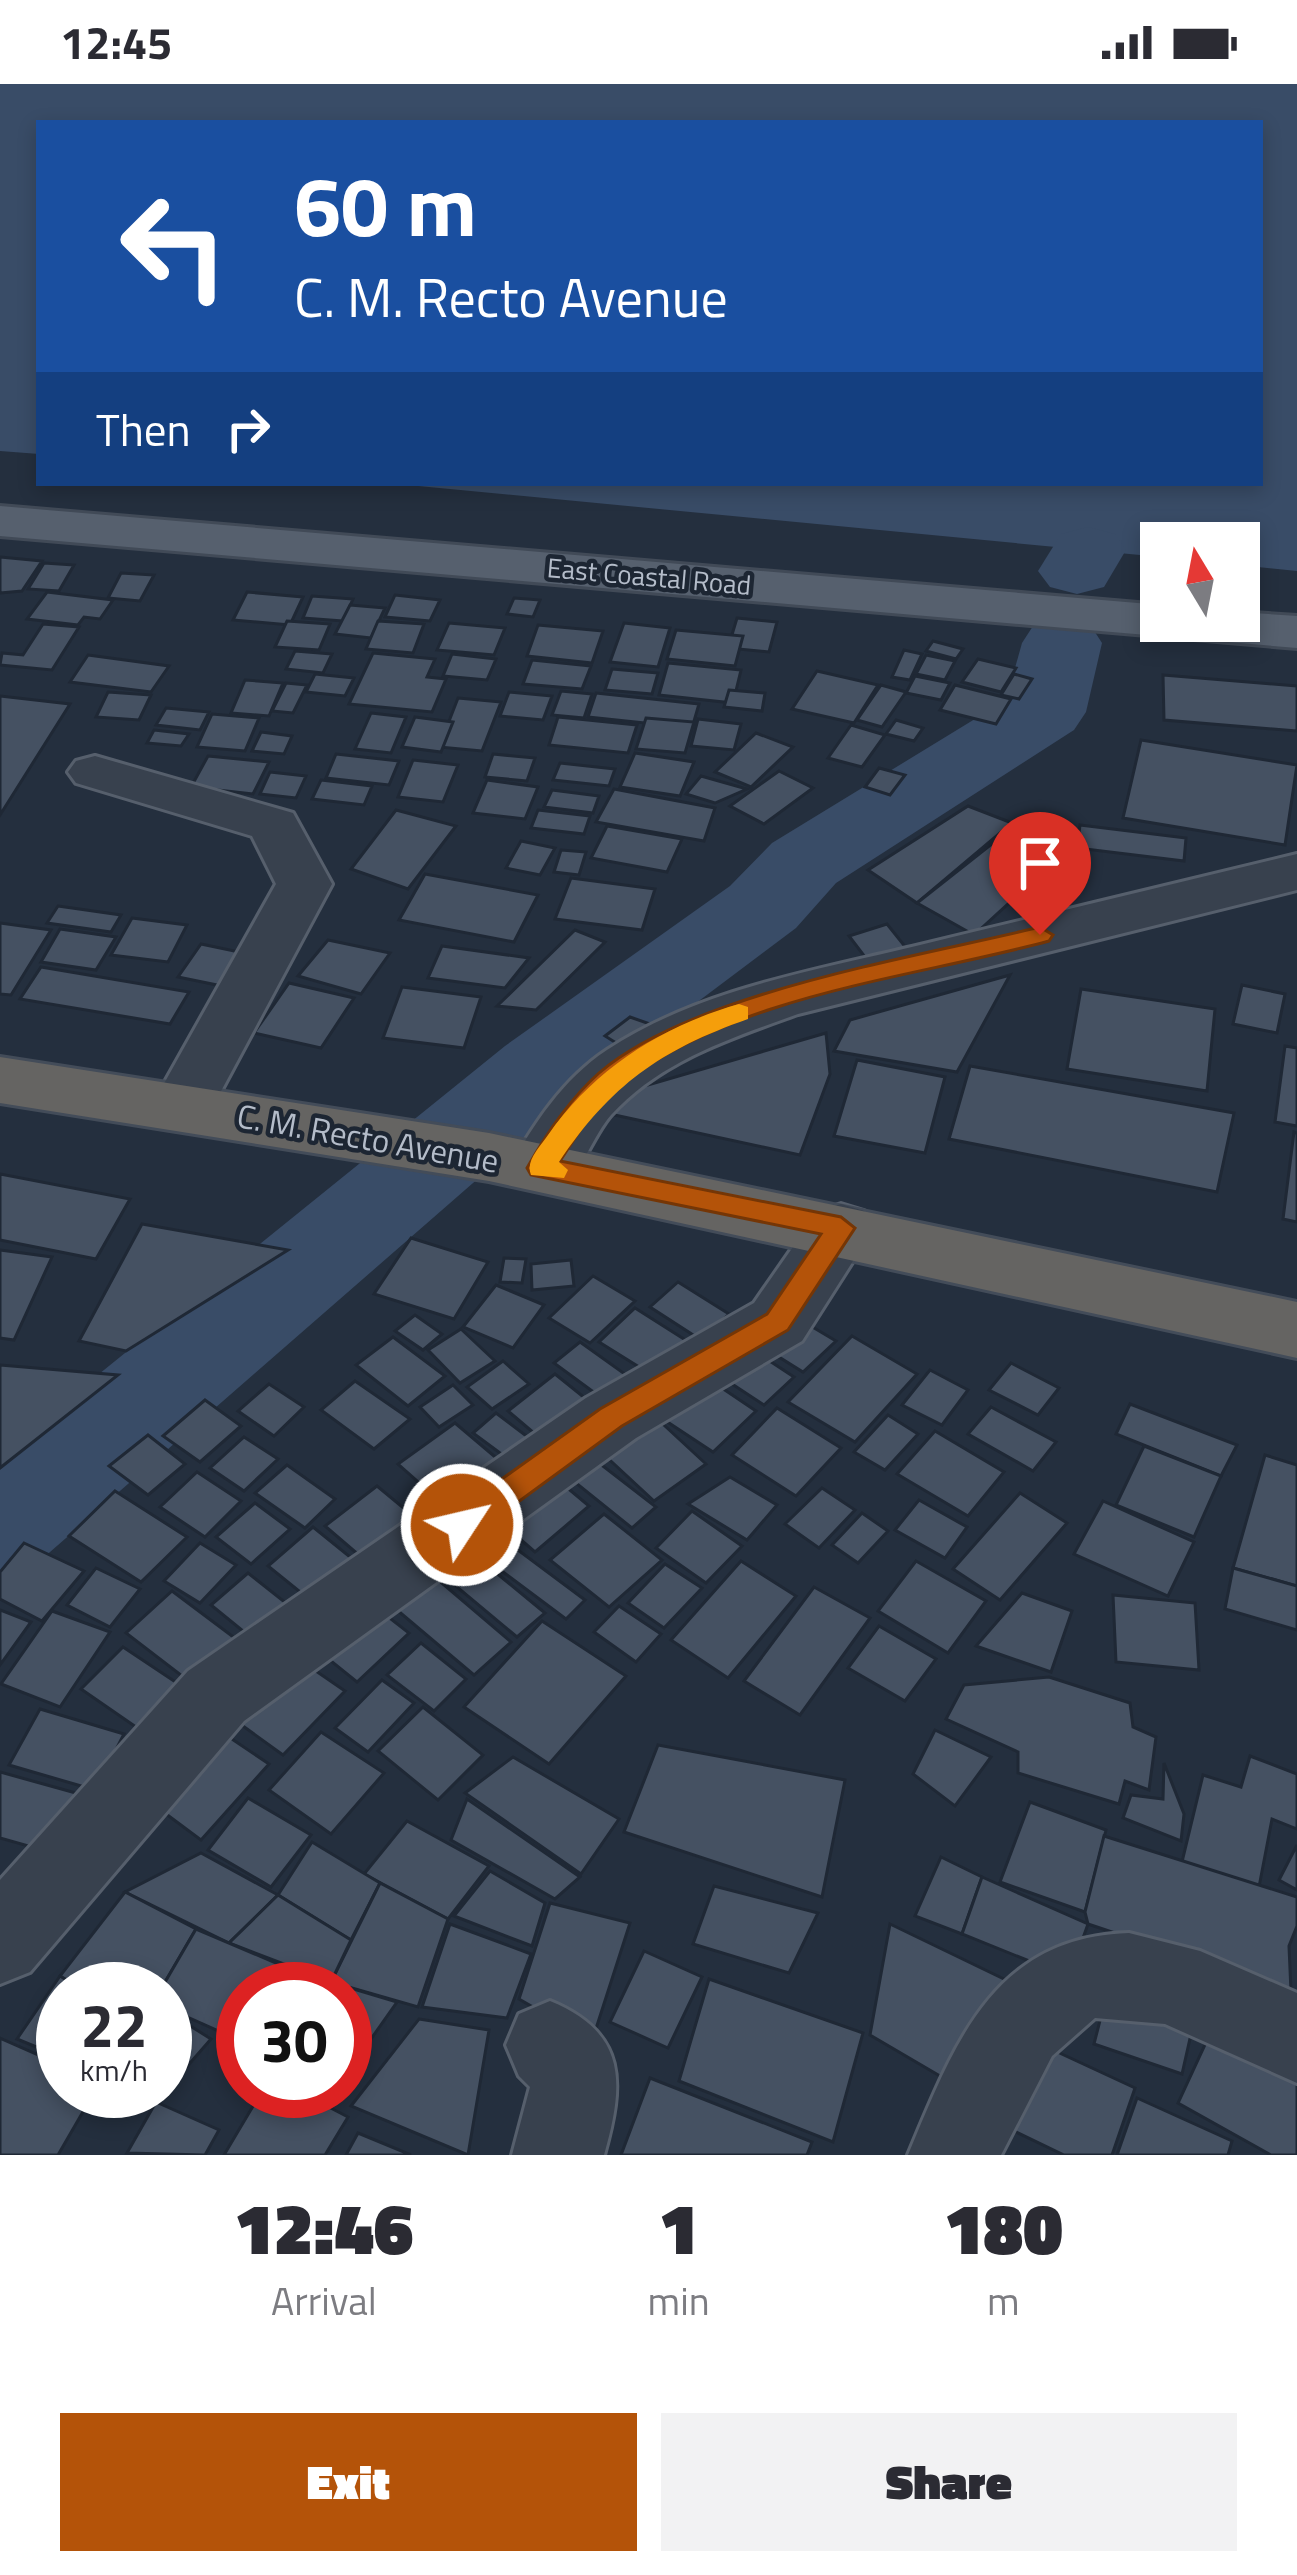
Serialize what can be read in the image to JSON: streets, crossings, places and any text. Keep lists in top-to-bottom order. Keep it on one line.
{"streets":{"highway":["C. M. Recto Avenue"],"main road":["East Coastal Road"]},"north":"top","page":{"status":"12:45","turn":["60 m","C. M. Recto Avenue"],"then":"Then","speed":"22 km/h","limit":"30","eta":["12:46","Arrival","1","min","180","m"],"buttons":["Exit","Share"]}}
